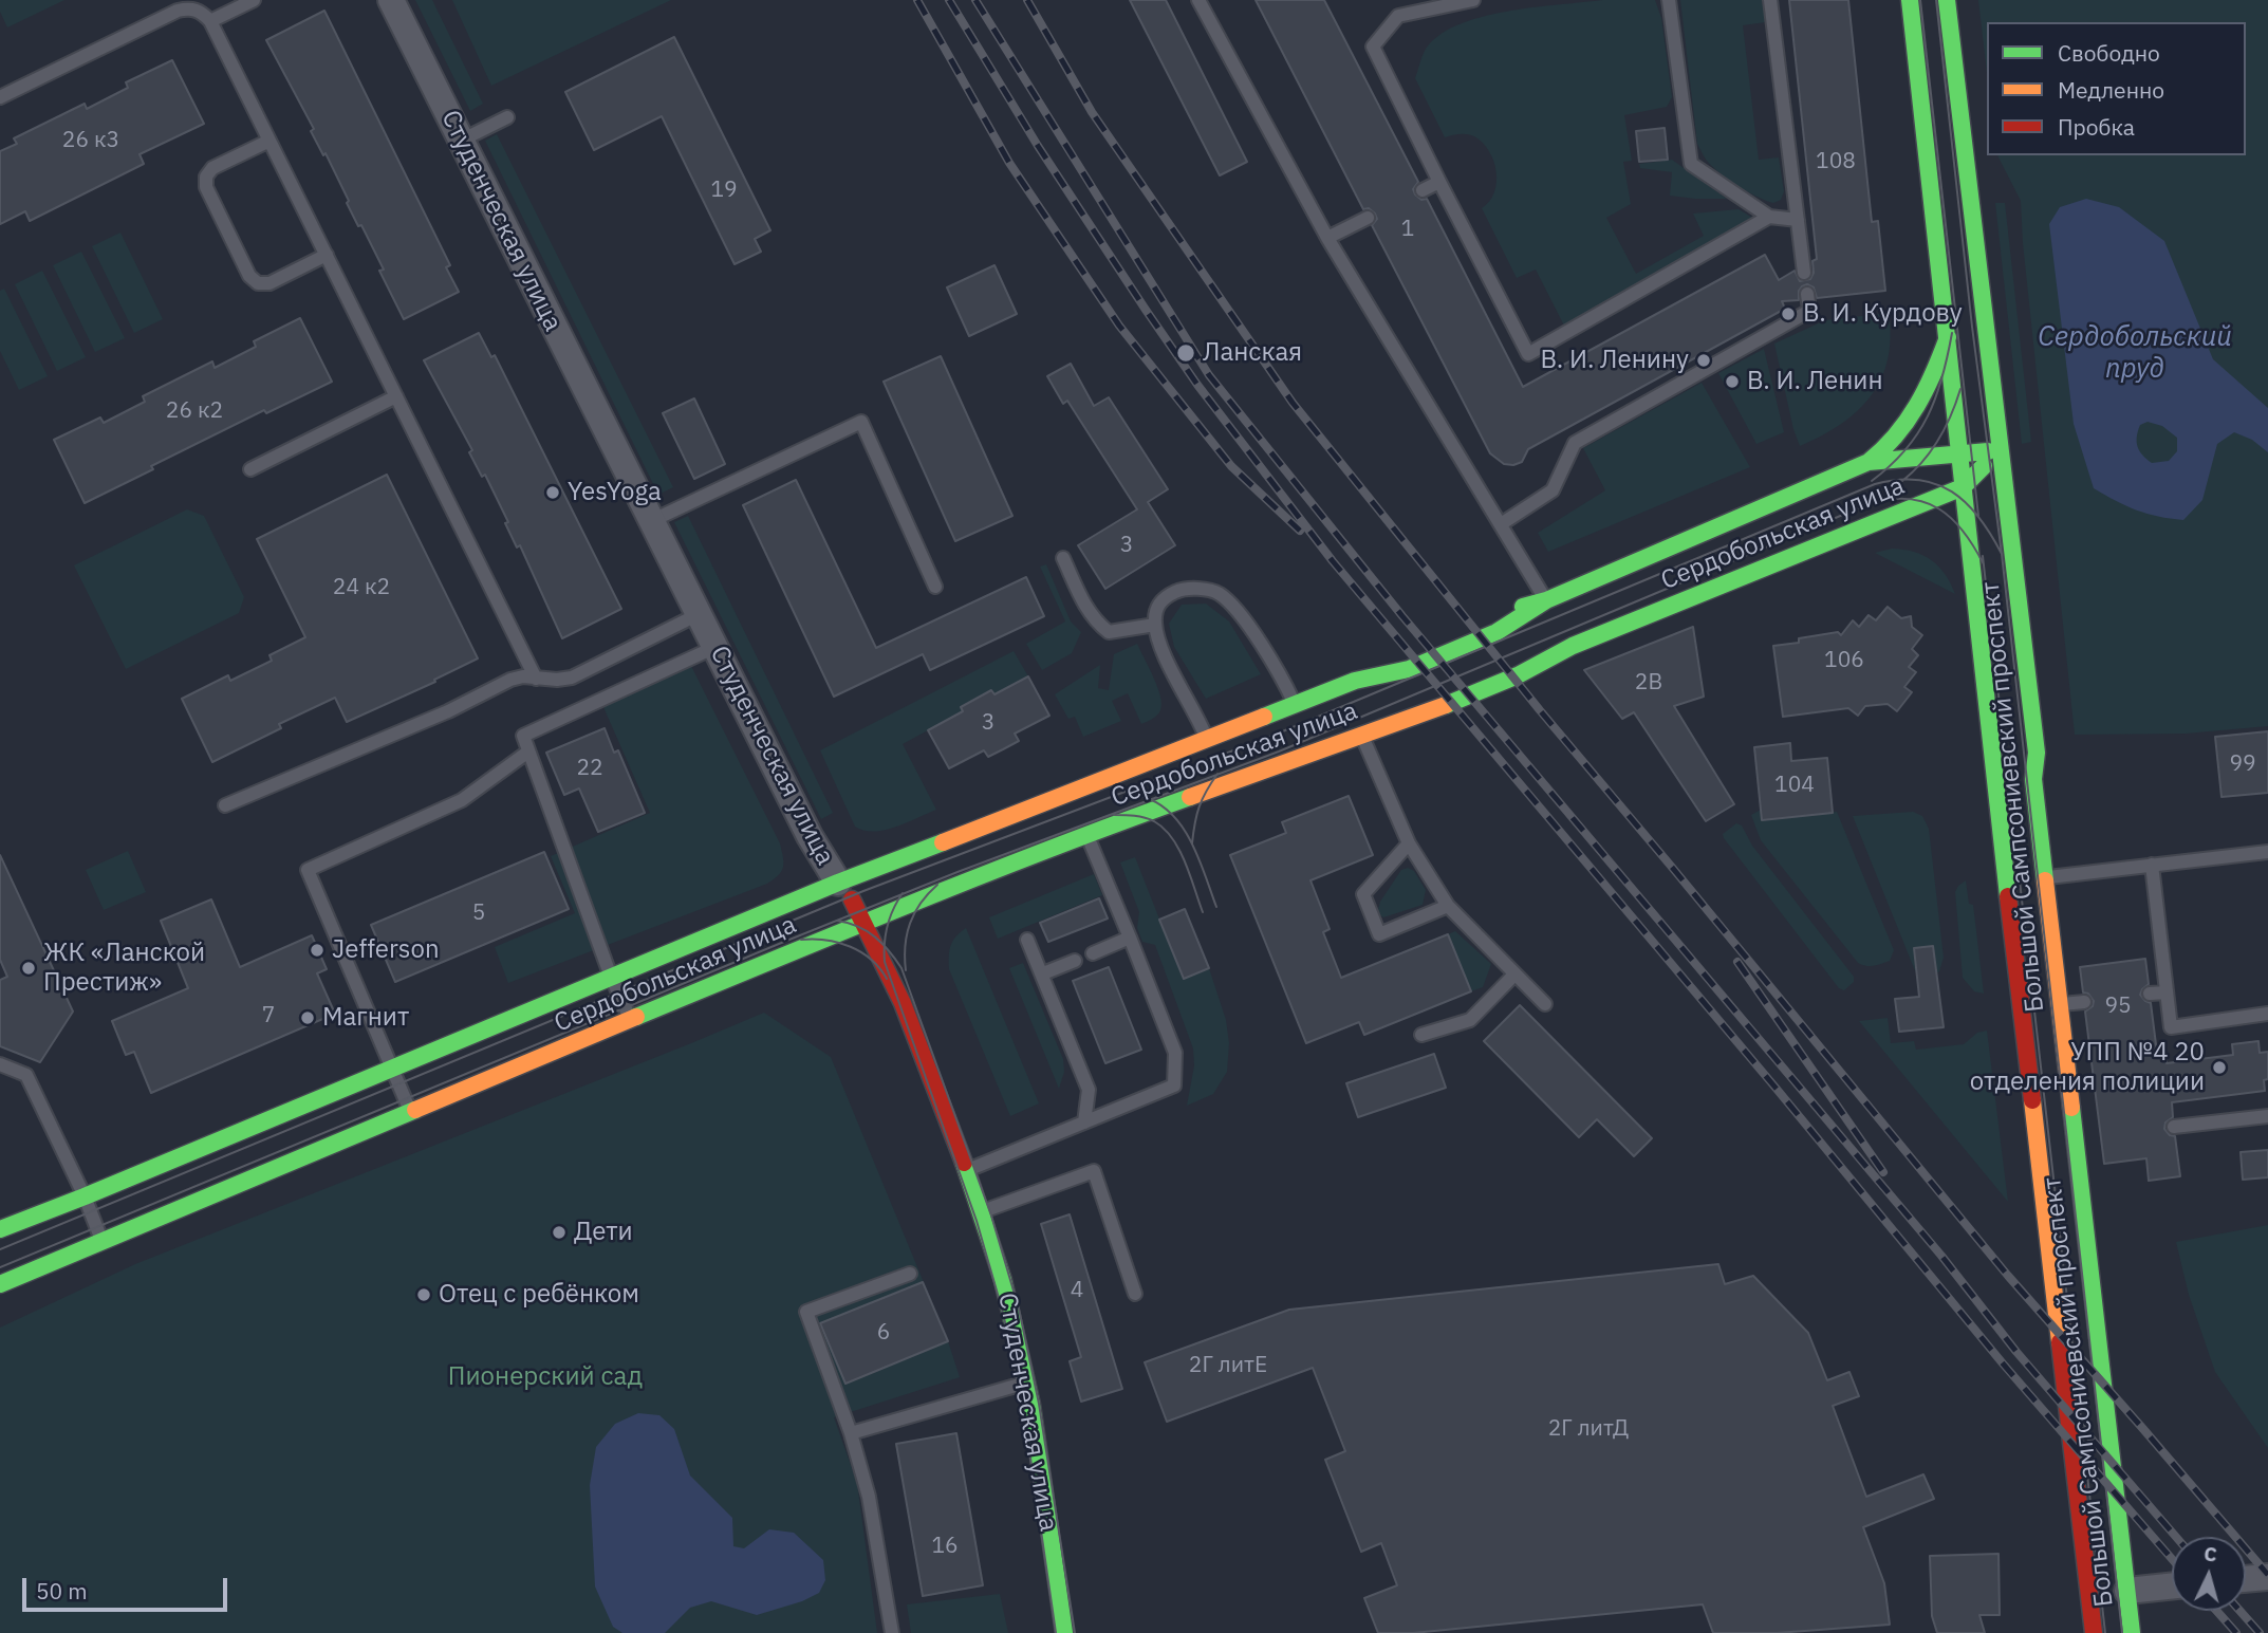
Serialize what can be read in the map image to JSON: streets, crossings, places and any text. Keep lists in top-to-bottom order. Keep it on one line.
{"streets":{"main road":["Студенческая улица","Сердобольская улица","Большой Сампсониевский проспект"]},"crossings":[["Студенческая улица","Сердобольская улица"],["Сердобольская улица","Большой Сампсониевский проспект"]],"water":["Сердобольский пруд"],"parks":["Пионерский сад"],"places":["В. И. Курдову","Ланская","В. И. Ленину","В. И. Ленин","YesYoga","Jefferson","ЖК «Ланской Престиж»","Магнит","УПП №4 20 отделения полиции","Дети","Отец с ребёнком"],"house_numbers":["26 к3","108","19","1","26 к2","3","24 к2","106","2В","3","99","22","104","5","95","7","4","6","2Г литЕ","2Г литД","16"],"legend":["Свободно","Медленно","Пробка"],"scale_bar":"50 m","north":"top"}
